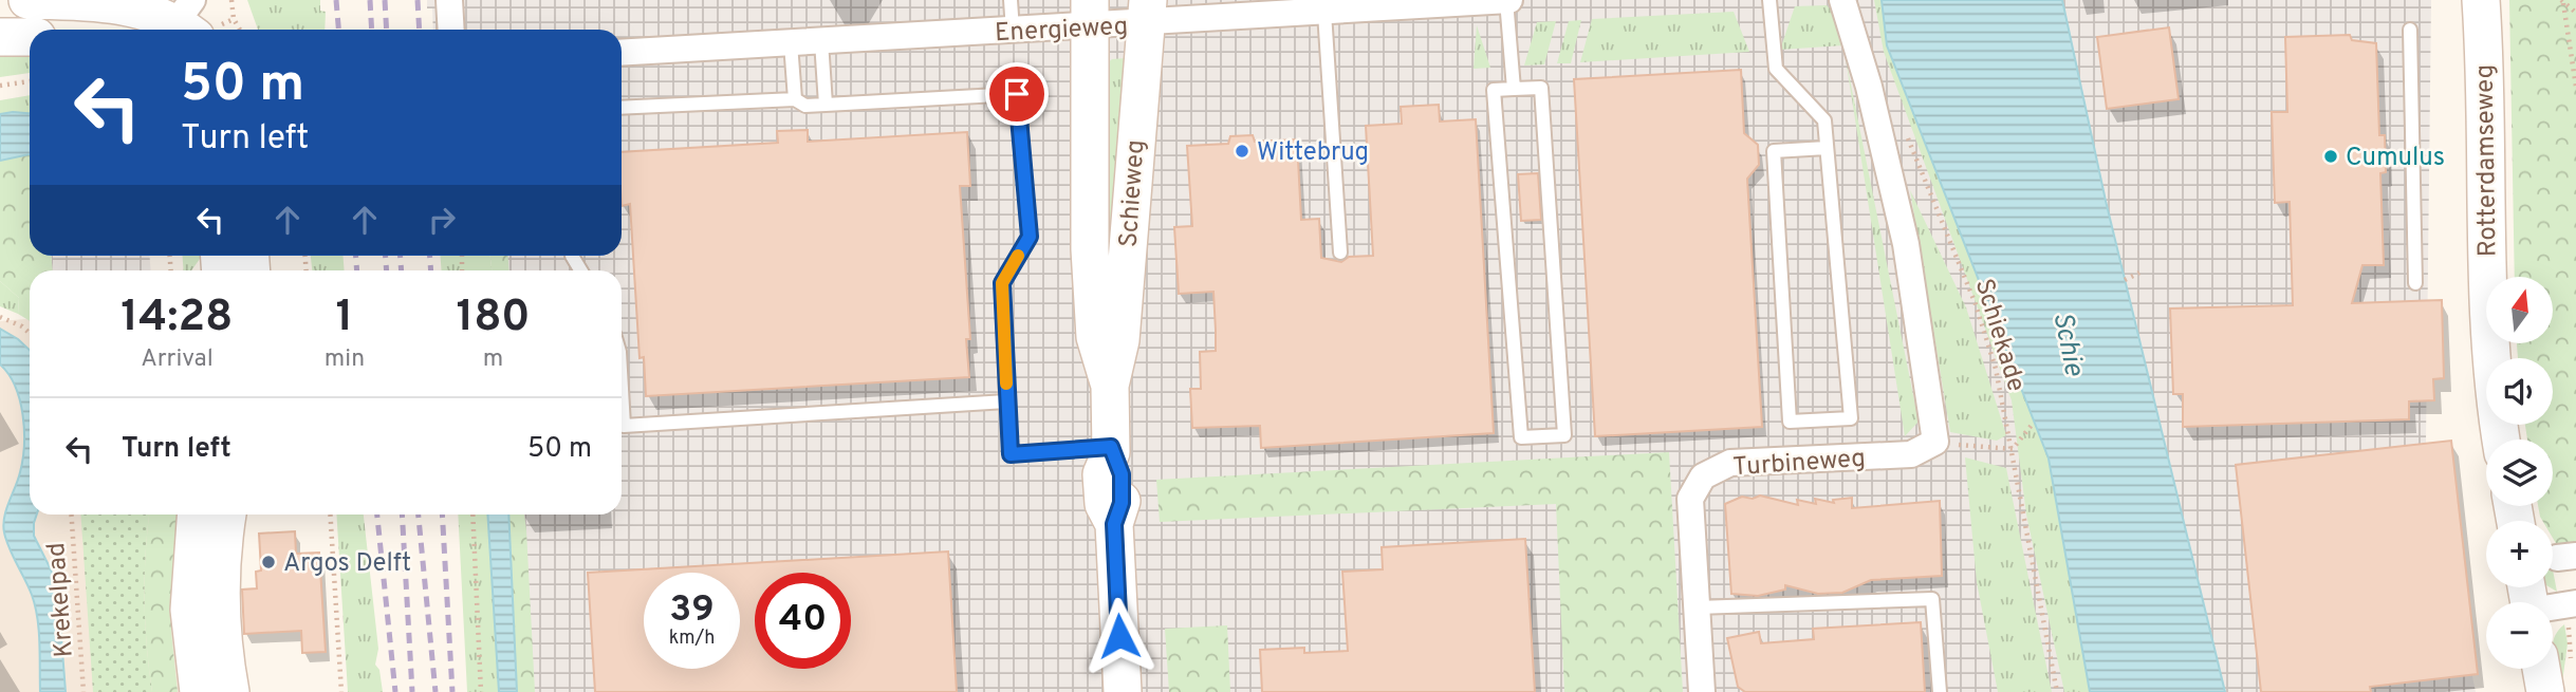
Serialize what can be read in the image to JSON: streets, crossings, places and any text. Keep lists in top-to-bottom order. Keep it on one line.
{"streets":{"street":["Energieweg","Rotterdamseweg","Schieweg","Turbineweg"],"path":["Schiekade","Krekelpad"]},"crossings":[["Energieweg","Schieweg"]],"water":["Schie"],"places":["Wittebrug","Cumulus","Argos Delft"],"north":"top","page":{"turn":["50 m","Turn left"],"eta":["14:28","Arrival","1","min","180","m"],"map_buttons":["+","−"],"list":[{"name":"Turn left","value":"50 m"}],"speed":"39 km/h","limit":"40"}}
